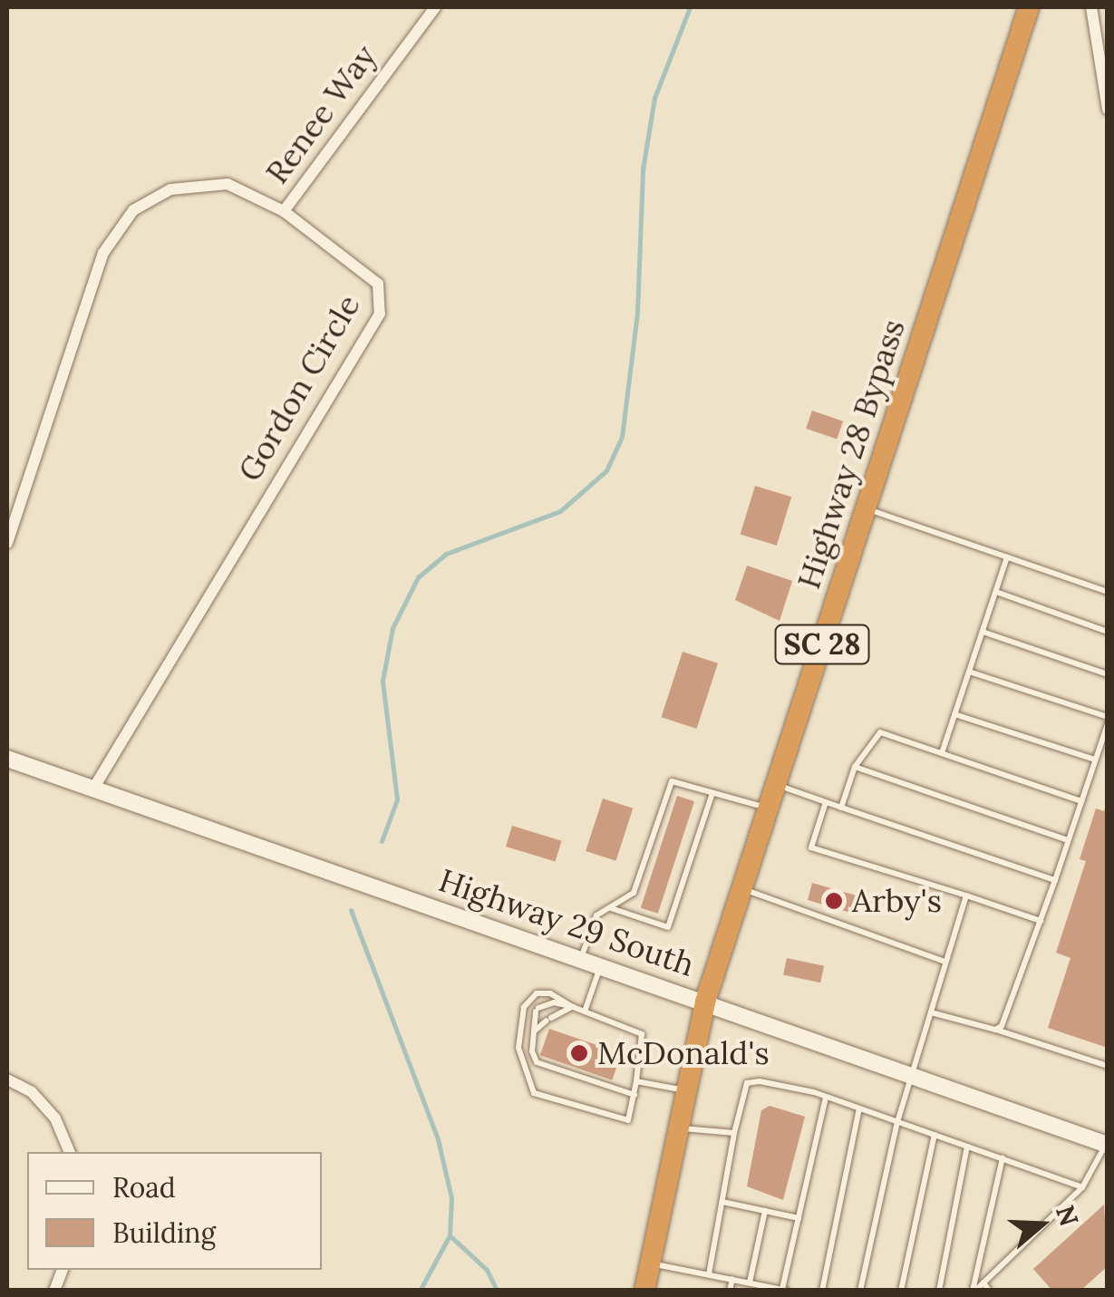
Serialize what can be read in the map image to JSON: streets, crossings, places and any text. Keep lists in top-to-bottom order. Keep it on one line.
{"streets":{"highway":["Highway 28 Bypass","SC 28"],"main road":["Highway 29 South"],"street":["Renee Way","Gordon Circle"]},"crossings":[["Renee Way","Gordon Circle"],["Gordon Circle","Highway 29 South"],["Highway 28 Bypass","Highway 29 South"]],"places":["Arby's","McDonald's"],"legend":["Road","Building"],"north":"right"}
